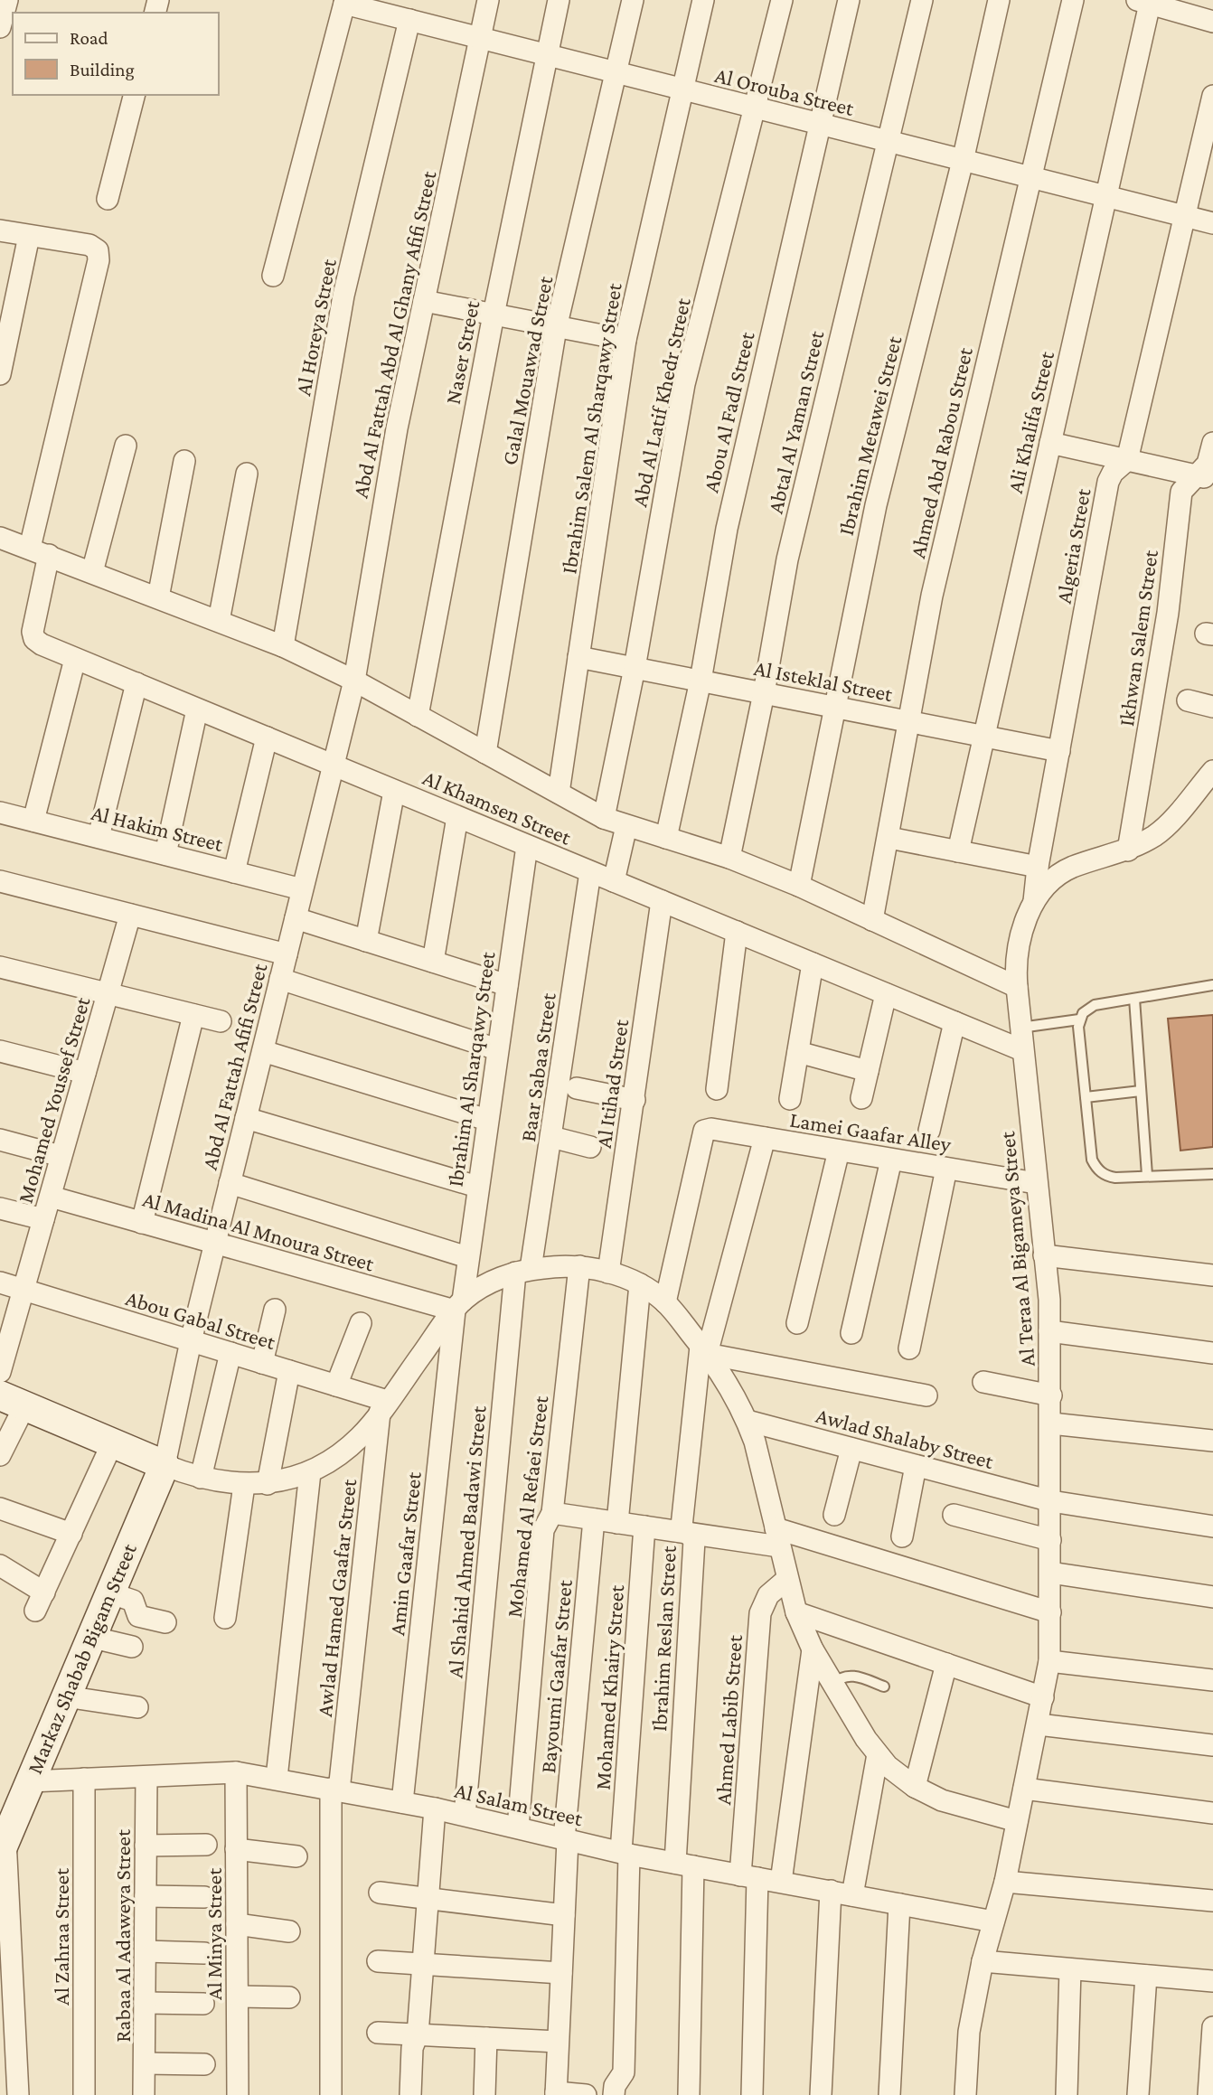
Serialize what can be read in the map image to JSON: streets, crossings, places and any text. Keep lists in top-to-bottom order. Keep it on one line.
{"streets":{"main road":["Markaz Shabab Bigam Street"],"street":["Al Orouba Street","Al Horeya Street","Abd Al Fattah Abd Al Ghany Afifi Street","Naser Street","Galal Mouawad Street","Abd Al Latif Khedr Street","Abou Al Fadl Street","Abtal Al Yaman Street","Ali Khalifa Street","Ibrahim Salem Al Sharqawy Street","Ibrahim Metawei Street","Ahmed Abd Rabou Street","Algeria Street","Ikhwan Salem Street","Al Isteklal Street","Al Khamsen Street","Al Hakim Street","Abd Al Fattah Afifi Street","Baar Sabaa Street","Ibrahim Al Sharqawy Street","Al Itihad Street","Mohamed Youssef Street","Lamei Gaafar Alley","Al Madina Al Mnoura Street","Al Teraa Al Bigameya Street","Abou Gabal Street","Awlad Shalaby Street","Mohamed Al Refaei Street","Al Shahid Ahmed Badawi Street","Amin Gaafar Street","Awlad Hamed Gaafar Street","Ibrahim Reslan Street","Bayoumi Gaafar Street","Mohamed Khairy Street","Ahmed Labib Street","Al Salam Street","Al Minya Street","Rabaa Al Adaweya Street","Al Zahraa Street"]},"crossings":[["Al Orouba Street","Al Horeya Street"],["Al Orouba Street","Abd Al Fattah Abd Al Ghany Afifi Street"],["Al Orouba Street","Naser Street"],["Al Orouba Street","Galal Mouawad Street"],["Al Orouba Street","Abd Al Latif Khedr Street"],["Al Orouba Street","Abou Al Fadl Street"],["Al Orouba Street","Abtal Al Yaman Street"],["Al Orouba Street","Ali Khalifa Street"],["Al Orouba Street","Ibrahim Salem Al Sharqawy Street"],["Al Orouba Street","Ibrahim Metawei Street"],["Al Orouba Street","Ahmed Abd Rabou Street"],["Al Orouba Street","Algeria Street"],["Al Horeya Street","Al Khamsen Street"],["Abd Al Fattah Abd Al Ghany Afifi Street","Al Khamsen Street"],["Abd Al Fattah Abd Al Ghany Afifi Street","Abd Al Fattah Afifi Street"],["Naser Street","Al Khamsen Street"],["Galal Mouawad Street","Al Khamsen Street"],["Abd Al Latif Khedr Street","Al Isteklal Street"],["Abd Al Latif Khedr Street","Al Khamsen Street"],["Abou Al Fadl Street","Al Isteklal Street"],["Abou Al Fadl Street","Al Khamsen Street"],["Abtal Al Yaman Street","Al Isteklal Street"],["Abtal Al Yaman Street","Al Khamsen Street"],["Ali Khalifa Street","Al Isteklal Street"],["Ibrahim Salem Al Sharqawy Street","Al Isteklal Street"],["Ibrahim Salem Al Sharqawy Street","Al Khamsen Street"],["Ibrahim Metawei Street","Al Isteklal Street"],["Ibrahim Metawei Street","Al Khamsen Street"],["Ahmed Abd Rabou Street","Al Isteklal Street"],["Ahmed Abd Rabou Street","Al Khamsen Street"],["Algeria Street","Al Isteklal Street"],["Algeria Street","Al Teraa Al Bigameya Street"],["Ikhwan Salem Street","Al Teraa Al Bigameya Street"],["Al Khamsen Street","Abd Al Fattah Afifi Street"],["Al Khamsen Street","Baar Sabaa Street"],["Al Khamsen Street","Ibrahim Al Sharqawy Street"],["Al Khamsen Street","Al Itihad Street"],["Al Khamsen Street","Al Teraa Al Bigameya Street"],["Al Hakim Street","Abd Al Fattah Afifi Street"],["Abd Al Fattah Afifi Street","Al Madina Al Mnoura Street"],["Abd Al Fattah Afifi Street","Abou Gabal Street"],["Abd Al Fattah Afifi Street","Markaz Shabab Bigam Street"],["Baar Sabaa Street","Al Shahid Ahmed Badawi Street"],["Ibrahim Al Sharqawy Street","Al Madina Al Mnoura Street"],["Ibrahim Al Sharqawy Street","Amin Gaafar Street"],["Mohamed Youssef Street","Al Madina Al Mnoura Street"],["Mohamed Youssef Street","Abou Gabal Street"],["Lamei Gaafar Alley","Al Teraa Al Bigameya Street"],["Lamei Gaafar Alley","Ibrahim Reslan Street"],["Al Madina Al Mnoura Street","Amin Gaafar Street"],["Al Teraa Al Bigameya Street","Awlad Shalaby Street"],["Al Teraa Al Bigameya Street","Al Salam Street"],["Abou Gabal Street","Awlad Hamed Gaafar Street"],["Mohamed Al Refaei Street","Al Salam Street"],["Al Shahid Ahmed Badawi Street","Al Salam Street"],["Amin Gaafar Street","Al Salam Street"],["Awlad Hamed Gaafar Street","Al Salam Street"],["Ibrahim Reslan Street","Al Salam Street"],["Markaz Shabab Bigam Street","Al Salam Street"],["Bayoumi Gaafar Street","Al Salam Street"],["Mohamed Khairy Street","Al Salam Street"],["Ahmed Labib Street","Al Salam Street"],["Al Salam Street","Al Minya Street"],["Al Salam Street","Rabaa Al Adaweya Street"],["Al Salam Street","Al Zahraa Street"]],"legend":["Road","Building"]}
